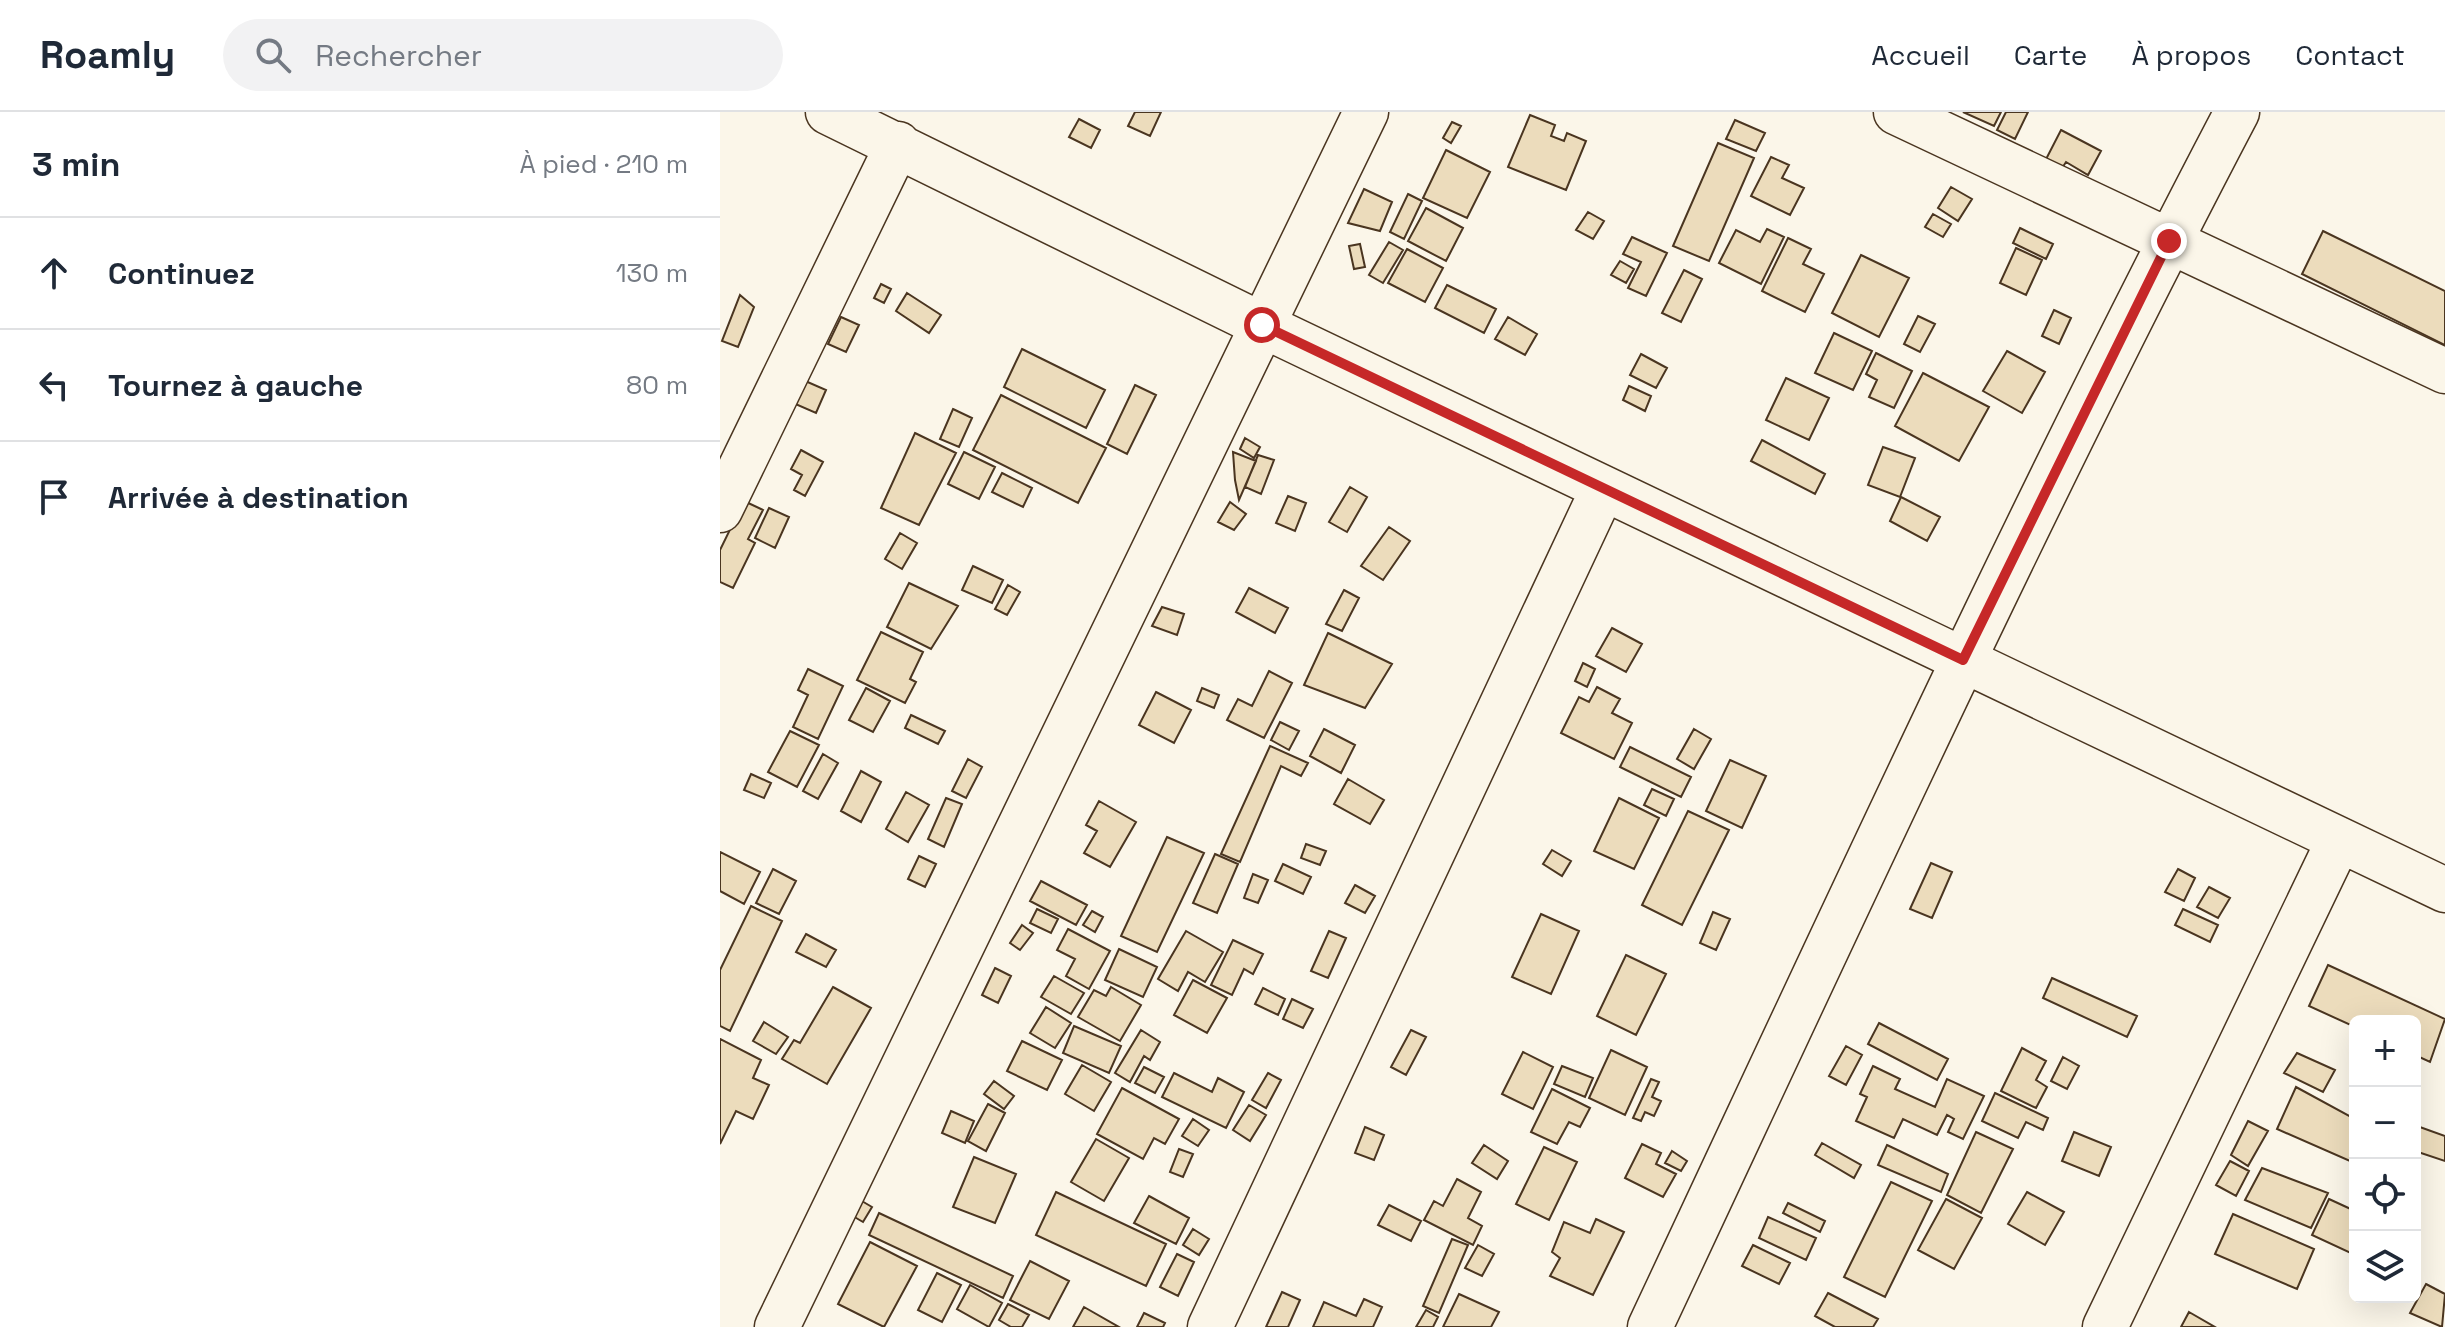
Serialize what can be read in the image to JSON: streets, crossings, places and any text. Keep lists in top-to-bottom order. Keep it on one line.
{"page":{"header":"Roamly","search":"Rechercher","nav":["Accueil","Carte","À propos","Contact"],"heading":["3 min","À pied · 210 m"],"list":[["Continuez","130 m"],["Tournez à gauche","80 m"],"Arrivée à destination"],"map_buttons":["+","−"]}}
